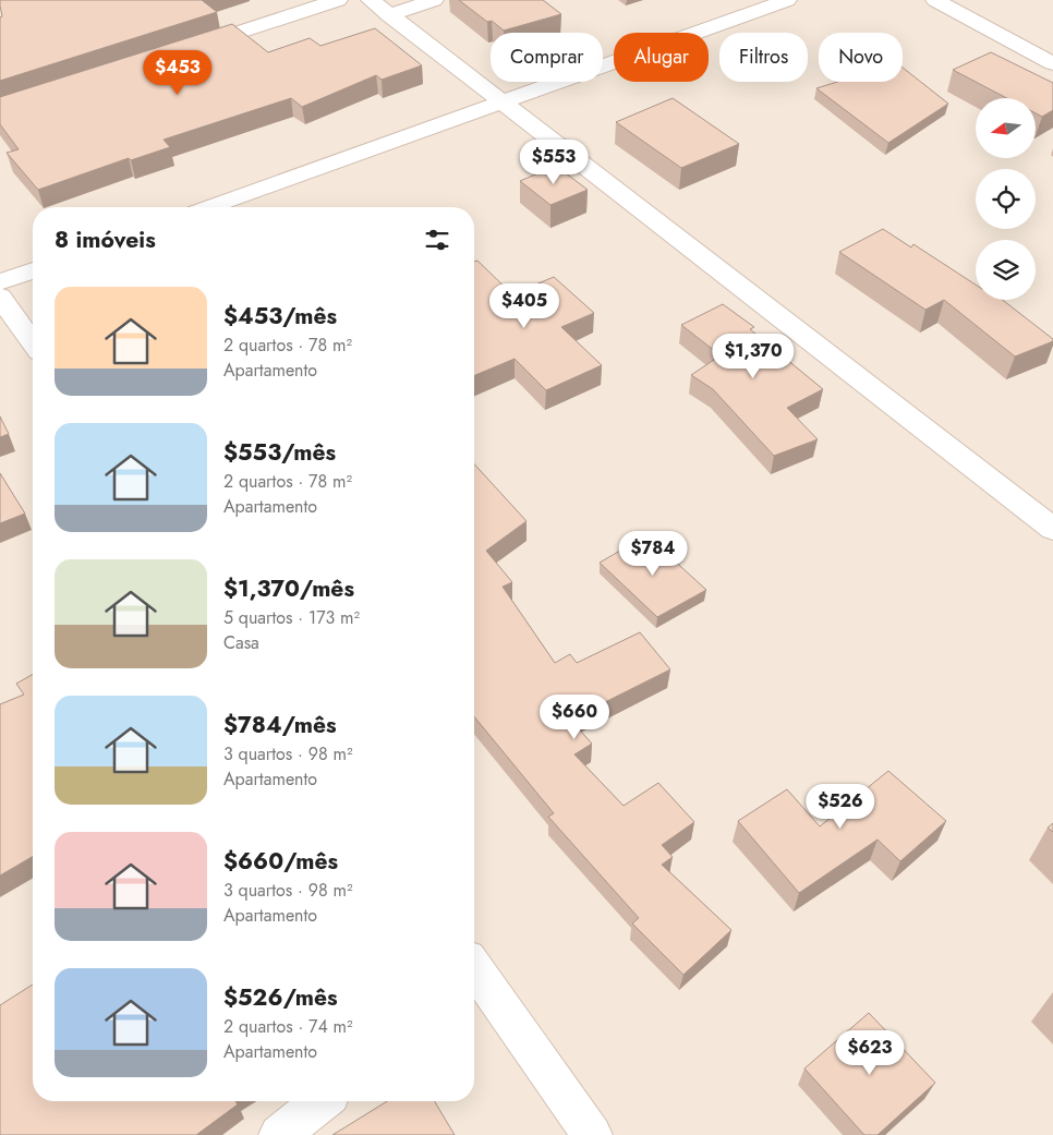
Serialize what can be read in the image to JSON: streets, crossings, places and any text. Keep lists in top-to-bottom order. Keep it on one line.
{"north":"left","page":{"chip":["Comprar","Alugar","Filtros","Novo"],"price":["$453","$553","$405","$1,370","$784","$660","$526","$623"],"heading":"8 imóveis","list":[{"name":"$453/mês","note":"2 quartos · 78 m² · Apartamento"},{"name":"$553/mês","note":"2 quartos · 78 m² · Apartamento"},{"name":"$1,370/mês","note":"5 quartos · 173 m² · Casa"},{"name":"$784/mês","note":"3 quartos · 98 m² · Apartamento"},{"name":"$660/mês","note":"3 quartos · 98 m² · Apartamento"},{"name":"$526/mês","note":"2 quartos · 74 m² · Apartamento"}]}}
